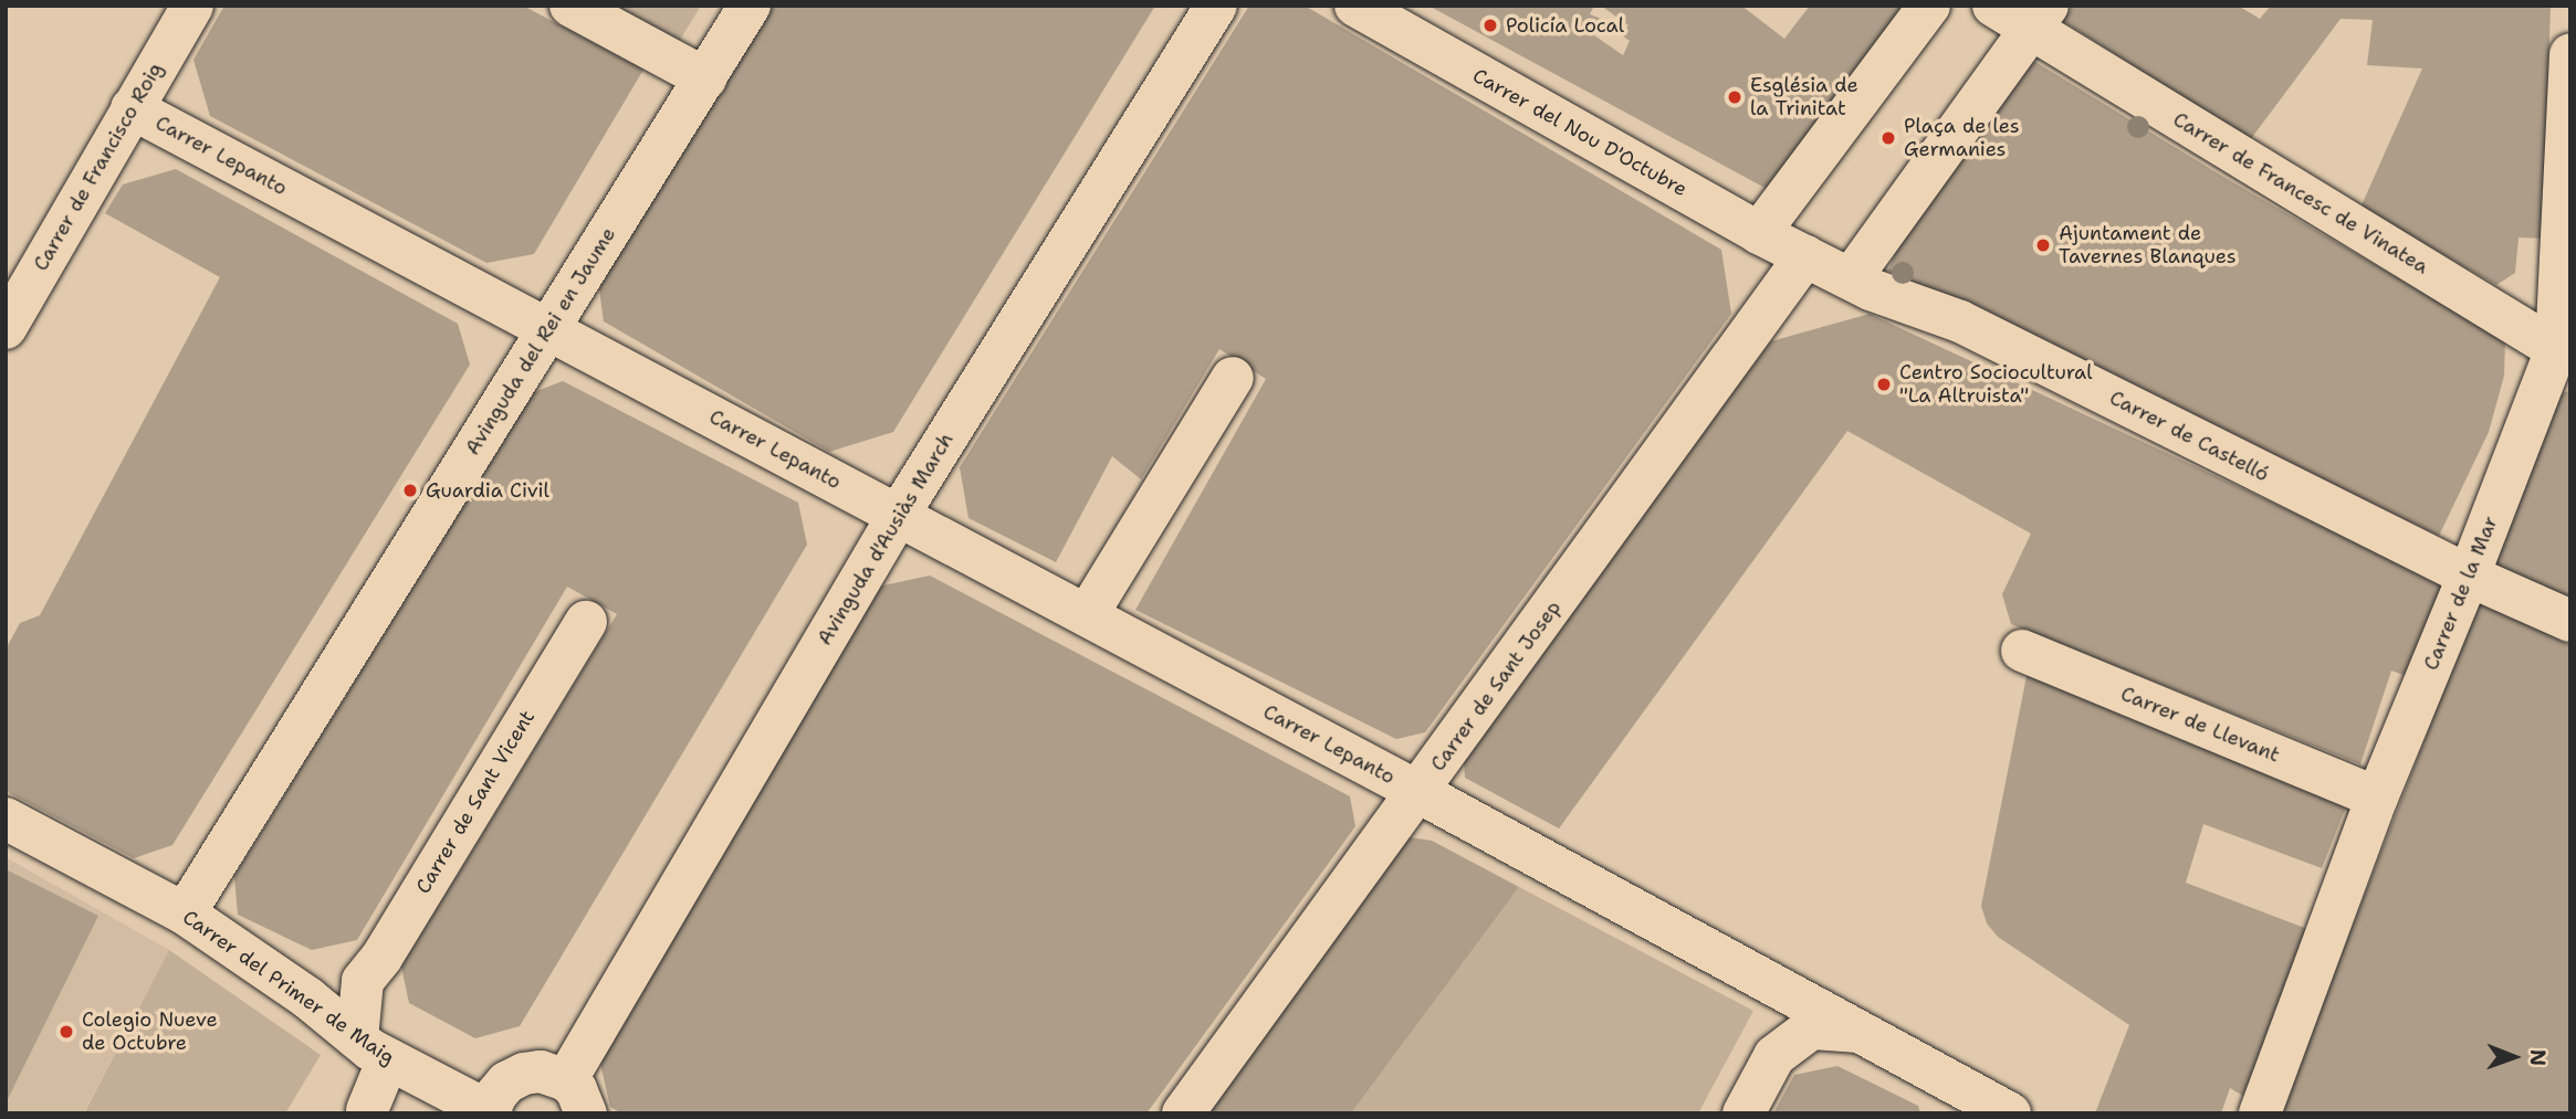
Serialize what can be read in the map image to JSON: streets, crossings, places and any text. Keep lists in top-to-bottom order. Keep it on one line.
{"streets":{"street":["Carrer del Nou D'Octubre","Carrer Lepanto","Carrer de Francisco Roig","Carrer de Francesc de Vinatea","Avinguda del Rei en Jaume","Carrer de Castelló","Avinguda d'Ausiàs March","Carrer de la Mar","Carrer de Sant Josep","Carrer de Llevant","Carrer de Sant Vicent","Carrer del Primer de Maig"]},"crossings":[["Carrer del Nou D'Octubre","Carrer de Castelló"],["Carrer del Nou D'Octubre","Carrer de Sant Josep"],["Carrer Lepanto","Carrer de Francisco Roig"],["Carrer Lepanto","Avinguda del Rei en Jaume"],["Carrer Lepanto","Avinguda d'Ausiàs March"],["Carrer Lepanto","Carrer de Sant Josep"],["Carrer de Francesc de Vinatea","Carrer de la Mar"],["Avinguda del Rei en Jaume","Carrer del Primer de Maig"],["Carrer de Castelló","Carrer de la Mar"],["Carrer de Castelló","Carrer de Sant Josep"],["Carrer de la Mar","Carrer de Llevant"]],"places":["Policía Local","Església de la Trinitat","Plaça de les Germanies","Ajuntament de Tavernes Blanques","Centro Sociocultural \"La Altruista\"","Guardia Civil","Colegio Nueve de Octubre"],"north":"right"}
